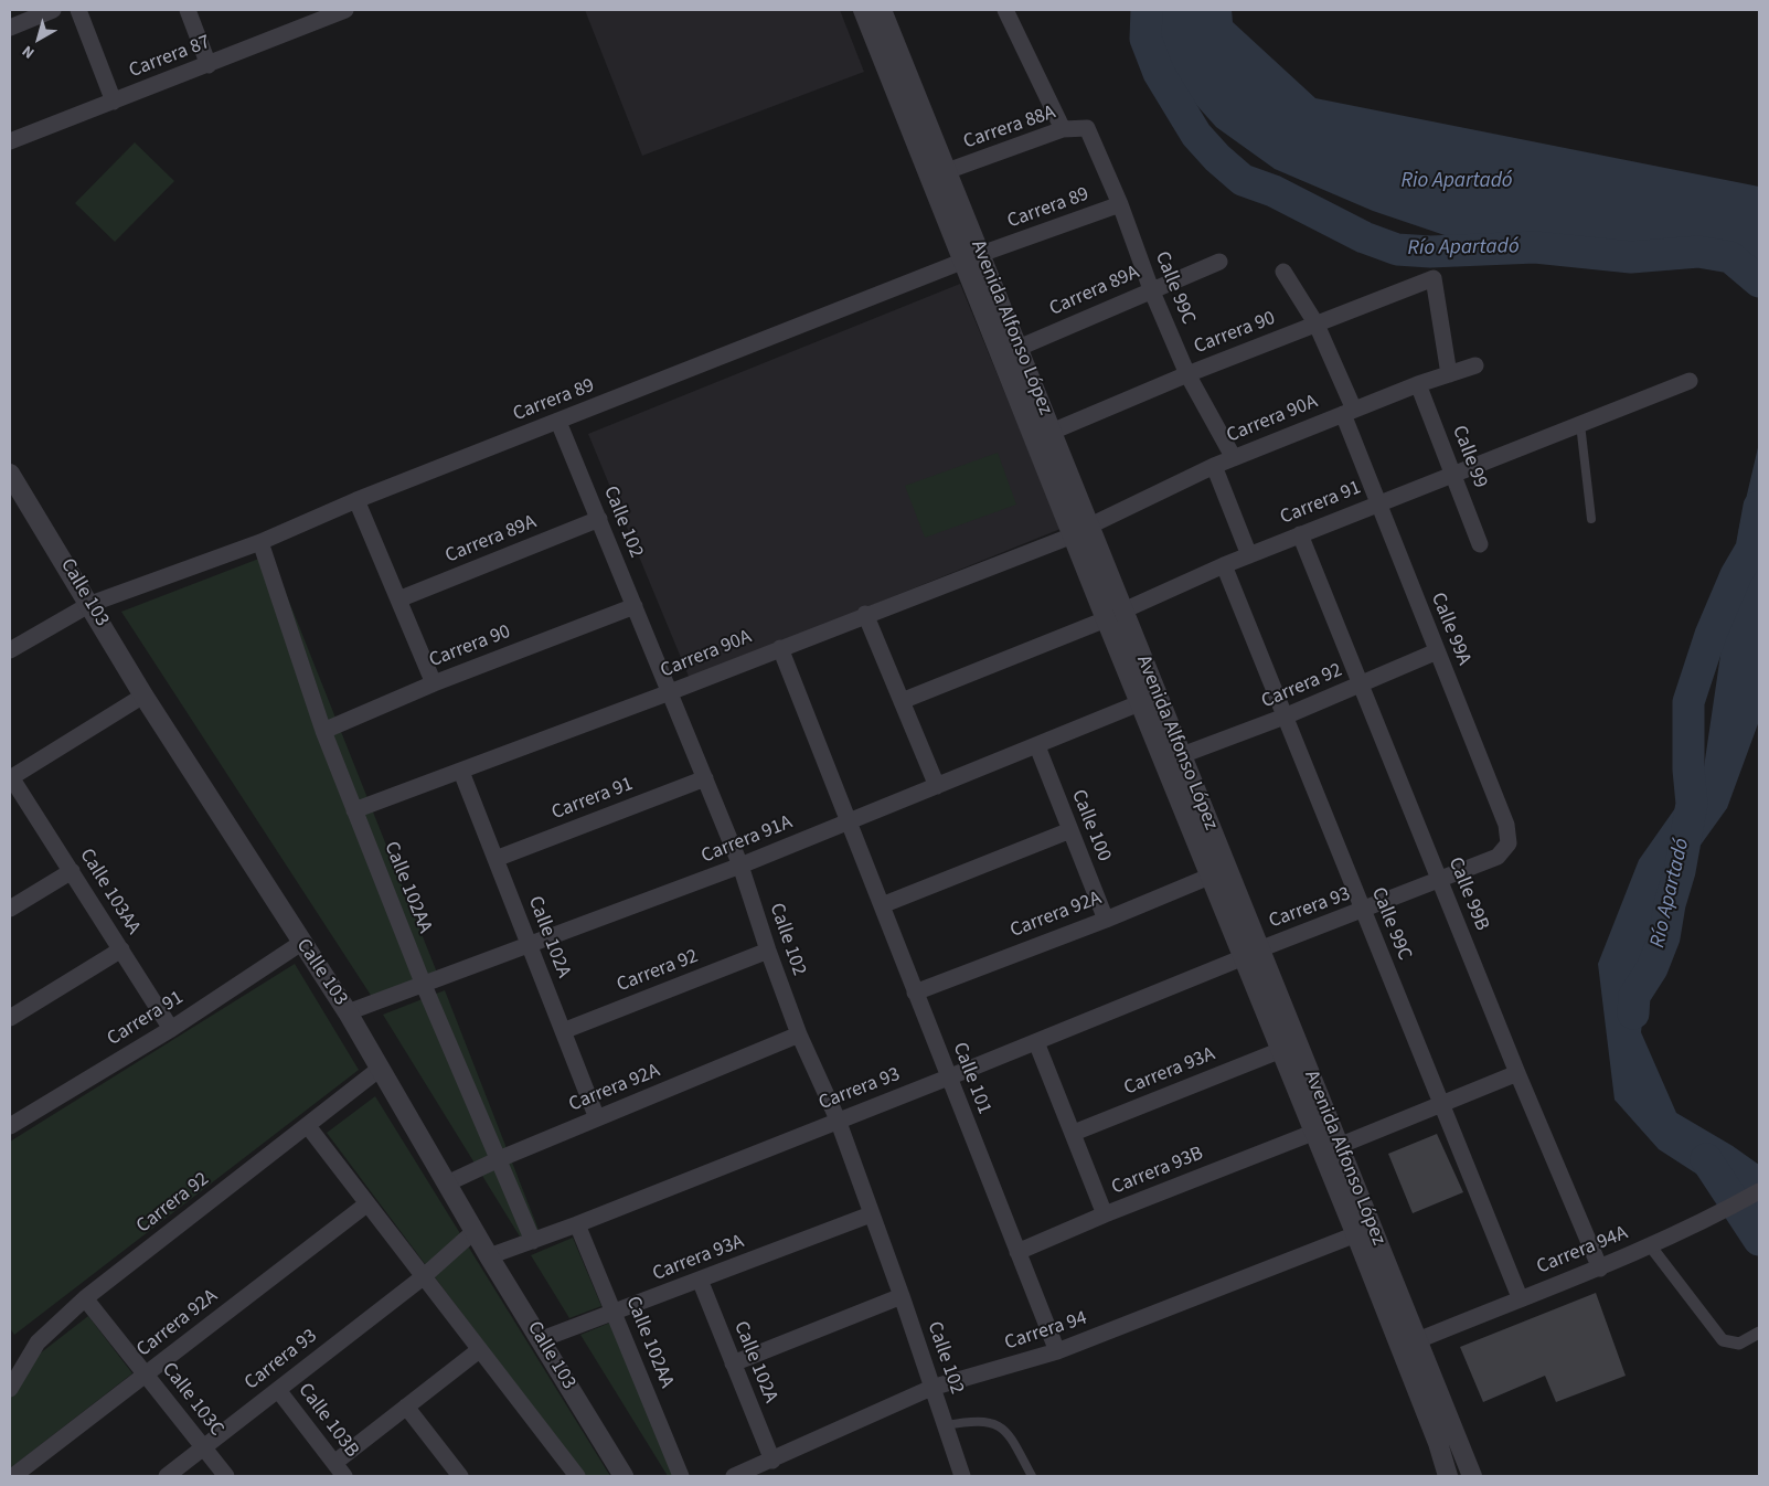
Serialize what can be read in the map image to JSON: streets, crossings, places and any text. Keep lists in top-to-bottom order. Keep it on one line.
{"streets":{"street":["Carrera 87","Carrera 88A","Carrera 89","Calle 99C","Carrera 89A","Avenida Alfonso López","Carrera 90","Carrera 90A","Calle 99","Carrera 91","Calle 102","Calle 103","Calle 99A","Carrera 92","Calle 100","Carrera 91A","Calle 102AA","Calle 103AA","Calle 99B","Carrera 93","Carrera 92A","Calle 102A","Carrera 93A","Calle 101","Carrera 93B","Carrera 94A","Carrera 94","Calle 103C","Calle 103B"]},"crossings":[["Carrera 88A","Calle 99C"],["Carrera 88A","Avenida Alfonso López"],["Carrera 89","Calle 99C"],["Carrera 89","Avenida Alfonso López"],["Carrera 89","Calle 102"],["Carrera 89","Calle 103"],["Carrera 89","Calle 102AA"],["Calle 99C","Carrera 89A"],["Calle 99C","Carrera 90"],["Calle 99C","Carrera 90A"],["Calle 99C","Carrera 91"],["Calle 99C","Carrera 92"],["Calle 99C","Carrera 93"],["Calle 99C","Carrera 94A"],["Carrera 89A","Avenida Alfonso López"],["Carrera 89A","Calle 102"],["Avenida Alfonso López","Carrera 90"],["Avenida Alfonso López","Carrera 90A"],["Avenida Alfonso López","Carrera 91"],["Avenida Alfonso López","Carrera 92"],["Avenida Alfonso López","Carrera 91A"],["Avenida Alfonso López","Carrera 93"],["Avenida Alfonso López","Carrera 92A"],["Avenida Alfonso López","Carrera 93A"],["Avenida Alfonso López","Carrera 93B"],["Avenida Alfonso López","Carrera 94A"],["Avenida Alfonso López","Carrera 94"],["Carrera 90","Carrera 90A"],["Carrera 90","Calle 102"],["Carrera 90","Calle 99A"],["Carrera 90","Calle 102AA"],["Carrera 90A","Calle 99"],["Carrera 90A","Calle 102"],["Carrera 90A","Calle 99A"],["Carrera 90A","Calle 102AA"],["Carrera 90A","Calle 102A"],["Carrera 90A","Calle 101"],["Calle 99","Carrera 91"],["Carrera 91","Calle 102"],["Carrera 91","Calle 103"],["Carrera 91","Calle 99A"],["Carrera 91","Calle 103AA"],["Carrera 91","Calle 99B"],["Carrera 91","Calle 102A"],["Calle 102","Carrera 92"],["Calle 102","Carrera 91A"],["Calle 102","Carrera 93"],["Calle 102","Carrera 92A"],["Calle 102","Carrera 93A"],["Calle 102","Carrera 94"],["Calle 103","Carrera 92"],["Calle 103","Carrera 91A"],["Calle 103","Carrera 93"],["Calle 103","Carrera 92A"],["Calle 103","Carrera 93A"],["Calle 99A","Carrera 92"],["Calle 99A","Carrera 93"],["Carrera 92","Calle 99B"],["Carrera 92","Calle 102A"],["Carrera 92","Calle 103C"],["Calle 100","Carrera 91A"],["Calle 100","Carrera 92A"],["Carrera 91A","Calle 102AA"],["Carrera 91A","Calle 102A"],["Carrera 91A","Calle 101"],["Calle 102AA","Carrera 93"],["Calle 102AA","Carrera 92A"],["Calle 102AA","Carrera 93A"],["Calle 99B","Carrera 93"],["Calle 99B","Carrera 94A"],["Carrera 93","Calle 101"],["Carrera 93","Calle 103C"],["Carrera 93","Calle 103B"],["Carrera 92A","Calle 102A"],["Carrera 92A","Calle 101"],["Carrera 92A","Calle 103C"],["Calle 102A","Carrera 93A"],["Calle 102A","Carrera 94"],["Calle 101","Carrera 93B"],["Calle 101","Carrera 94"]],"water":["Rio Apartadó","Río Apartadó"],"north":"bottom left"}
